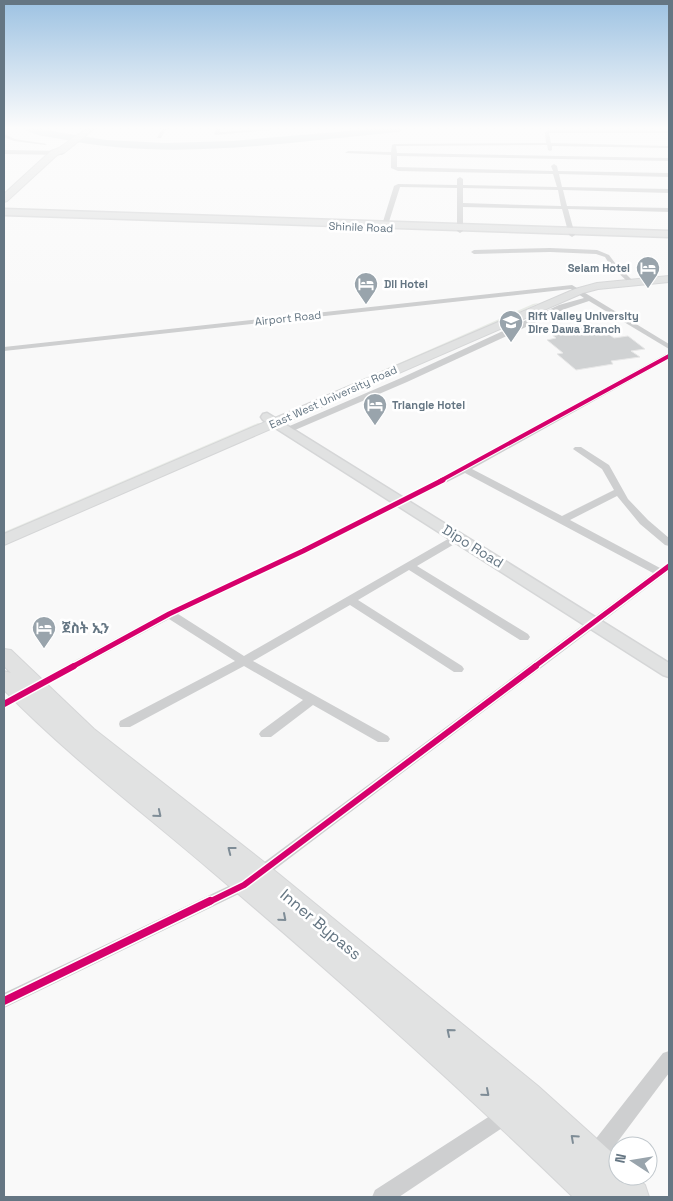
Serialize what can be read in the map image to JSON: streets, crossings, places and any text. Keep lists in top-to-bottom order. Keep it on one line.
{"streets":{"main road":["East West University Road","Inner Bypass"],"street":["Shinile Road","Airport Road","Dipo Road"]},"crossings":[["Airport Road","East West University Road"],["East West University Road","Dipo Road"]],"places":{"hotel":["Selam Hotel","Dil Hotel","Triangle Hotel","ጀስት ኢን"],"school or university":["Rift Valley University Dire Dawa Branch"]},"north":"left"}
